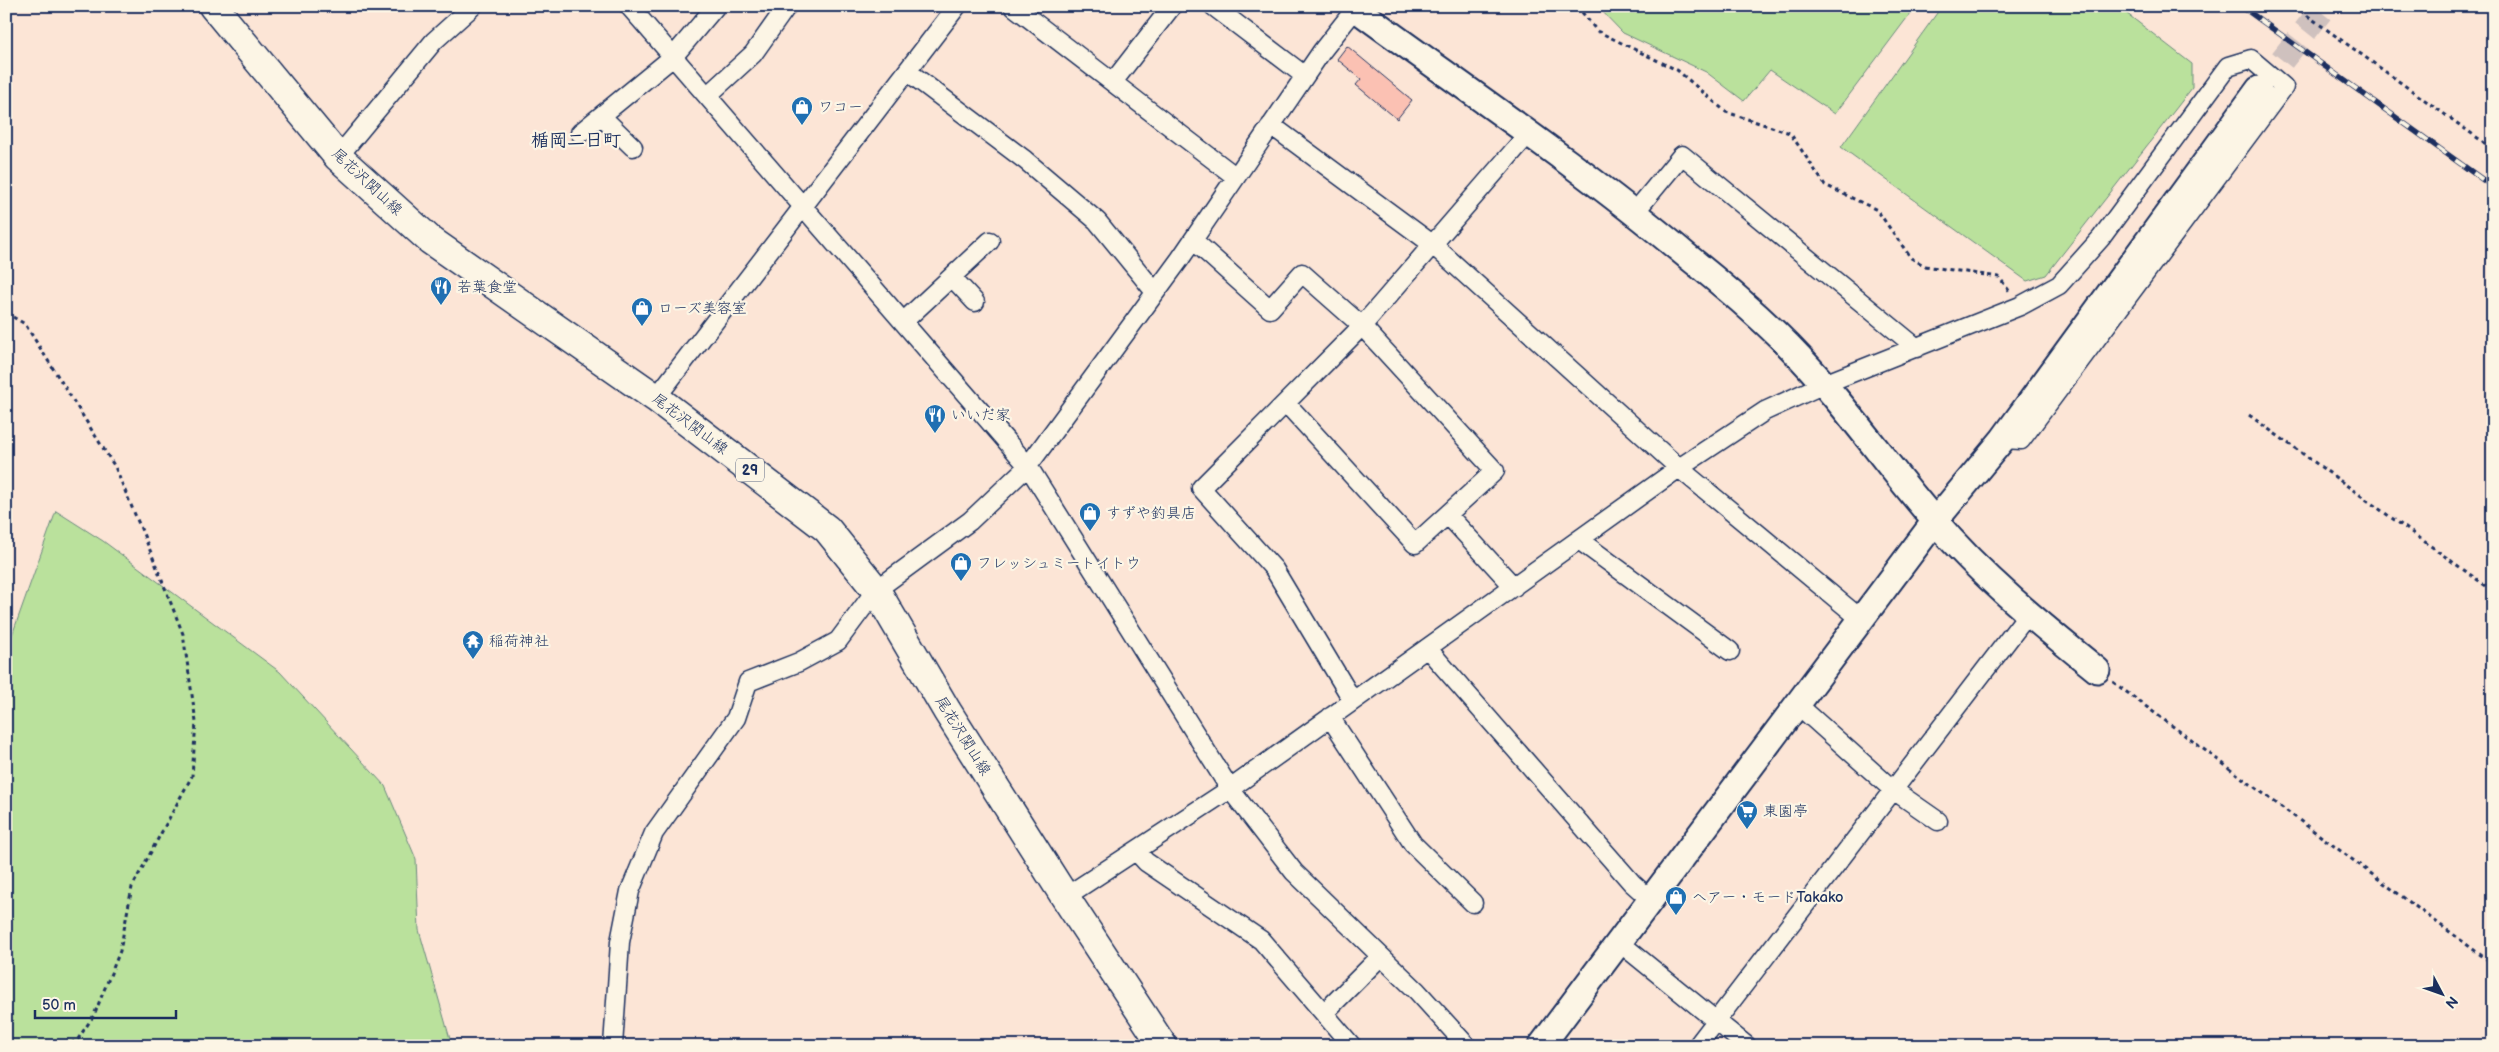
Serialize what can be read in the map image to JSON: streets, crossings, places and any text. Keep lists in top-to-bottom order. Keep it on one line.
{"streets":{"main road":["尾花沢関山線","29"]},"districts":["楯岡二日町"],"places":{"shop":["ワコー","ローズ美容室","すずや釣具店","フレッシュミートイトウ","ヘアー・モードTakako"],"restaurant":["若葉食堂","いいだ家"],"temple":["稲荷神社"],"supermarket":["東園亭"]},"scale_bar":"50 m","north":"bottom right"}
